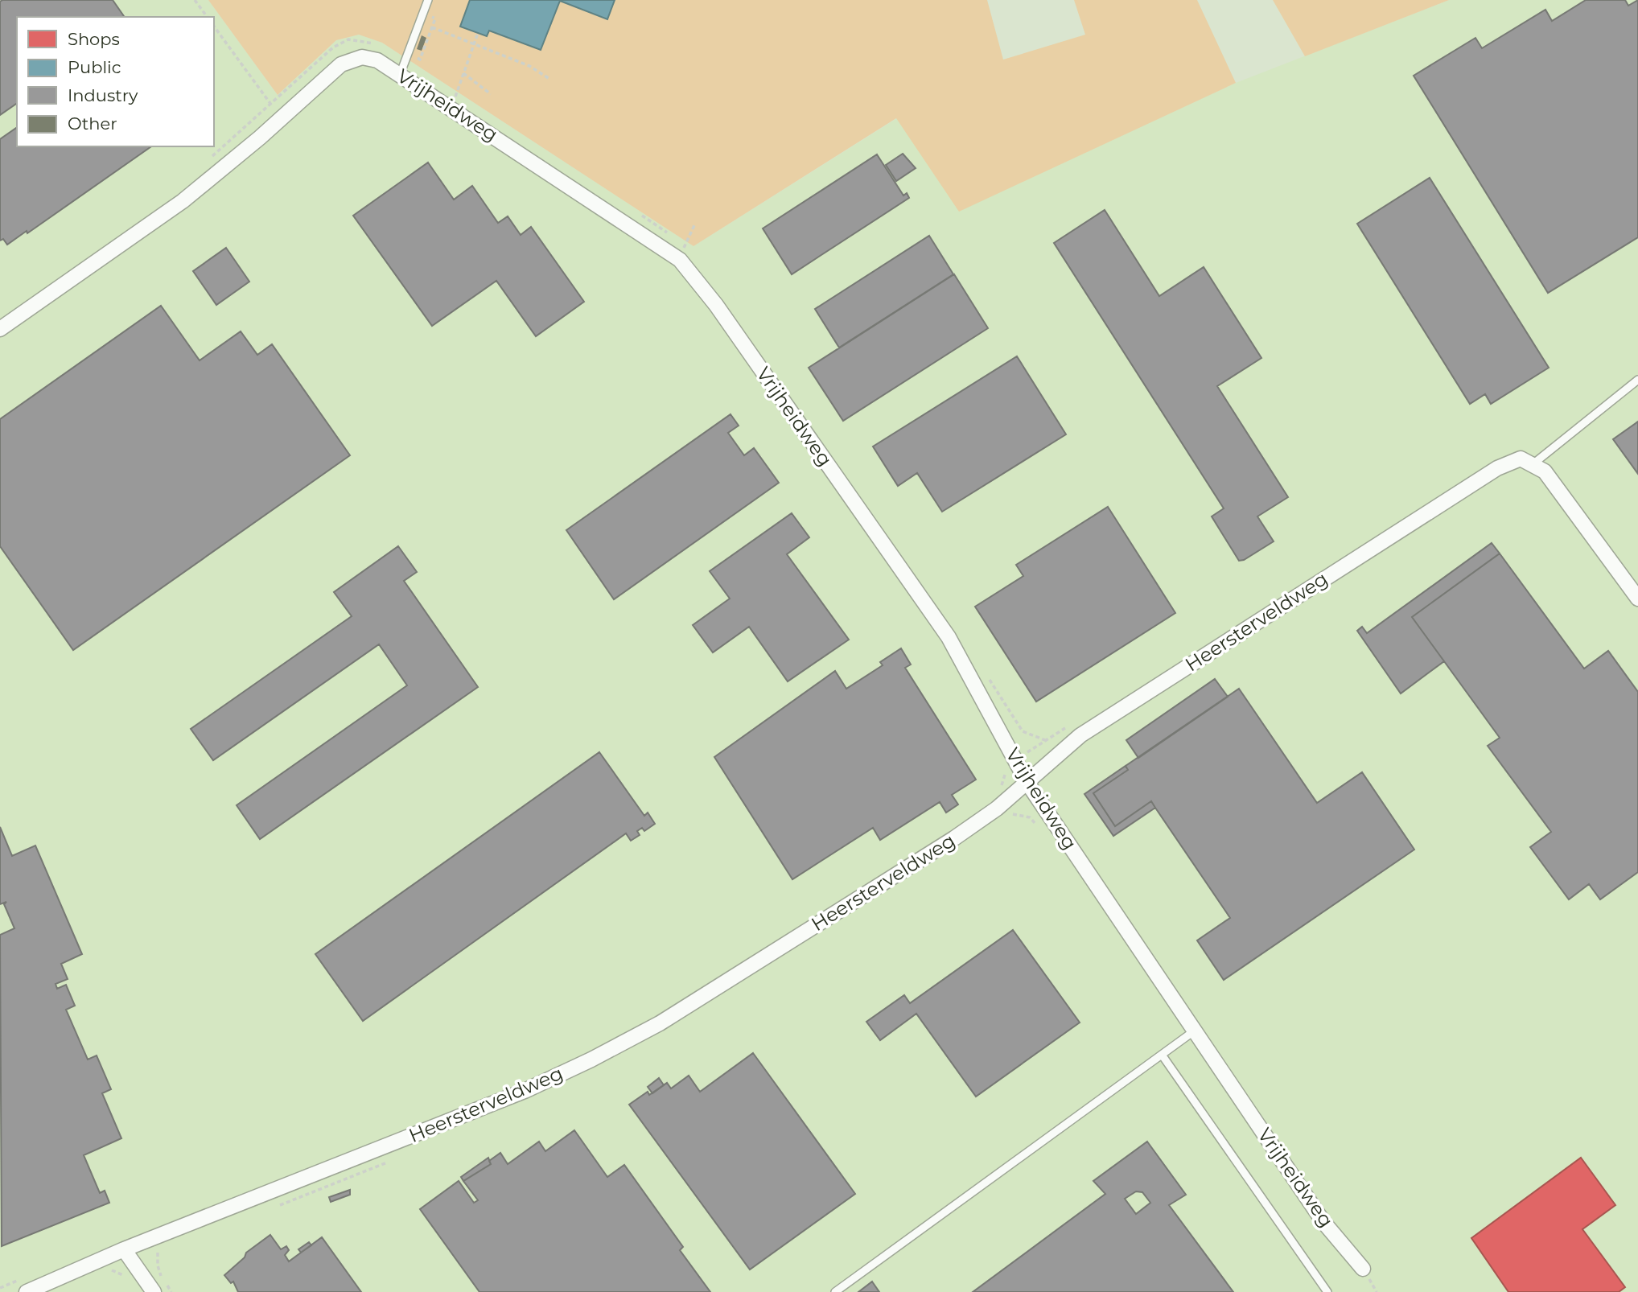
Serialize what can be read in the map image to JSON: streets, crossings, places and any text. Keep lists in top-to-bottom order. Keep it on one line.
{"streets":{"street":["Vrijheidweg","Heersterveldweg"]},"crossings":[["Vrijheidweg","Heersterveldweg"]],"legend":["Shops","Public","Industry","Other"]}
